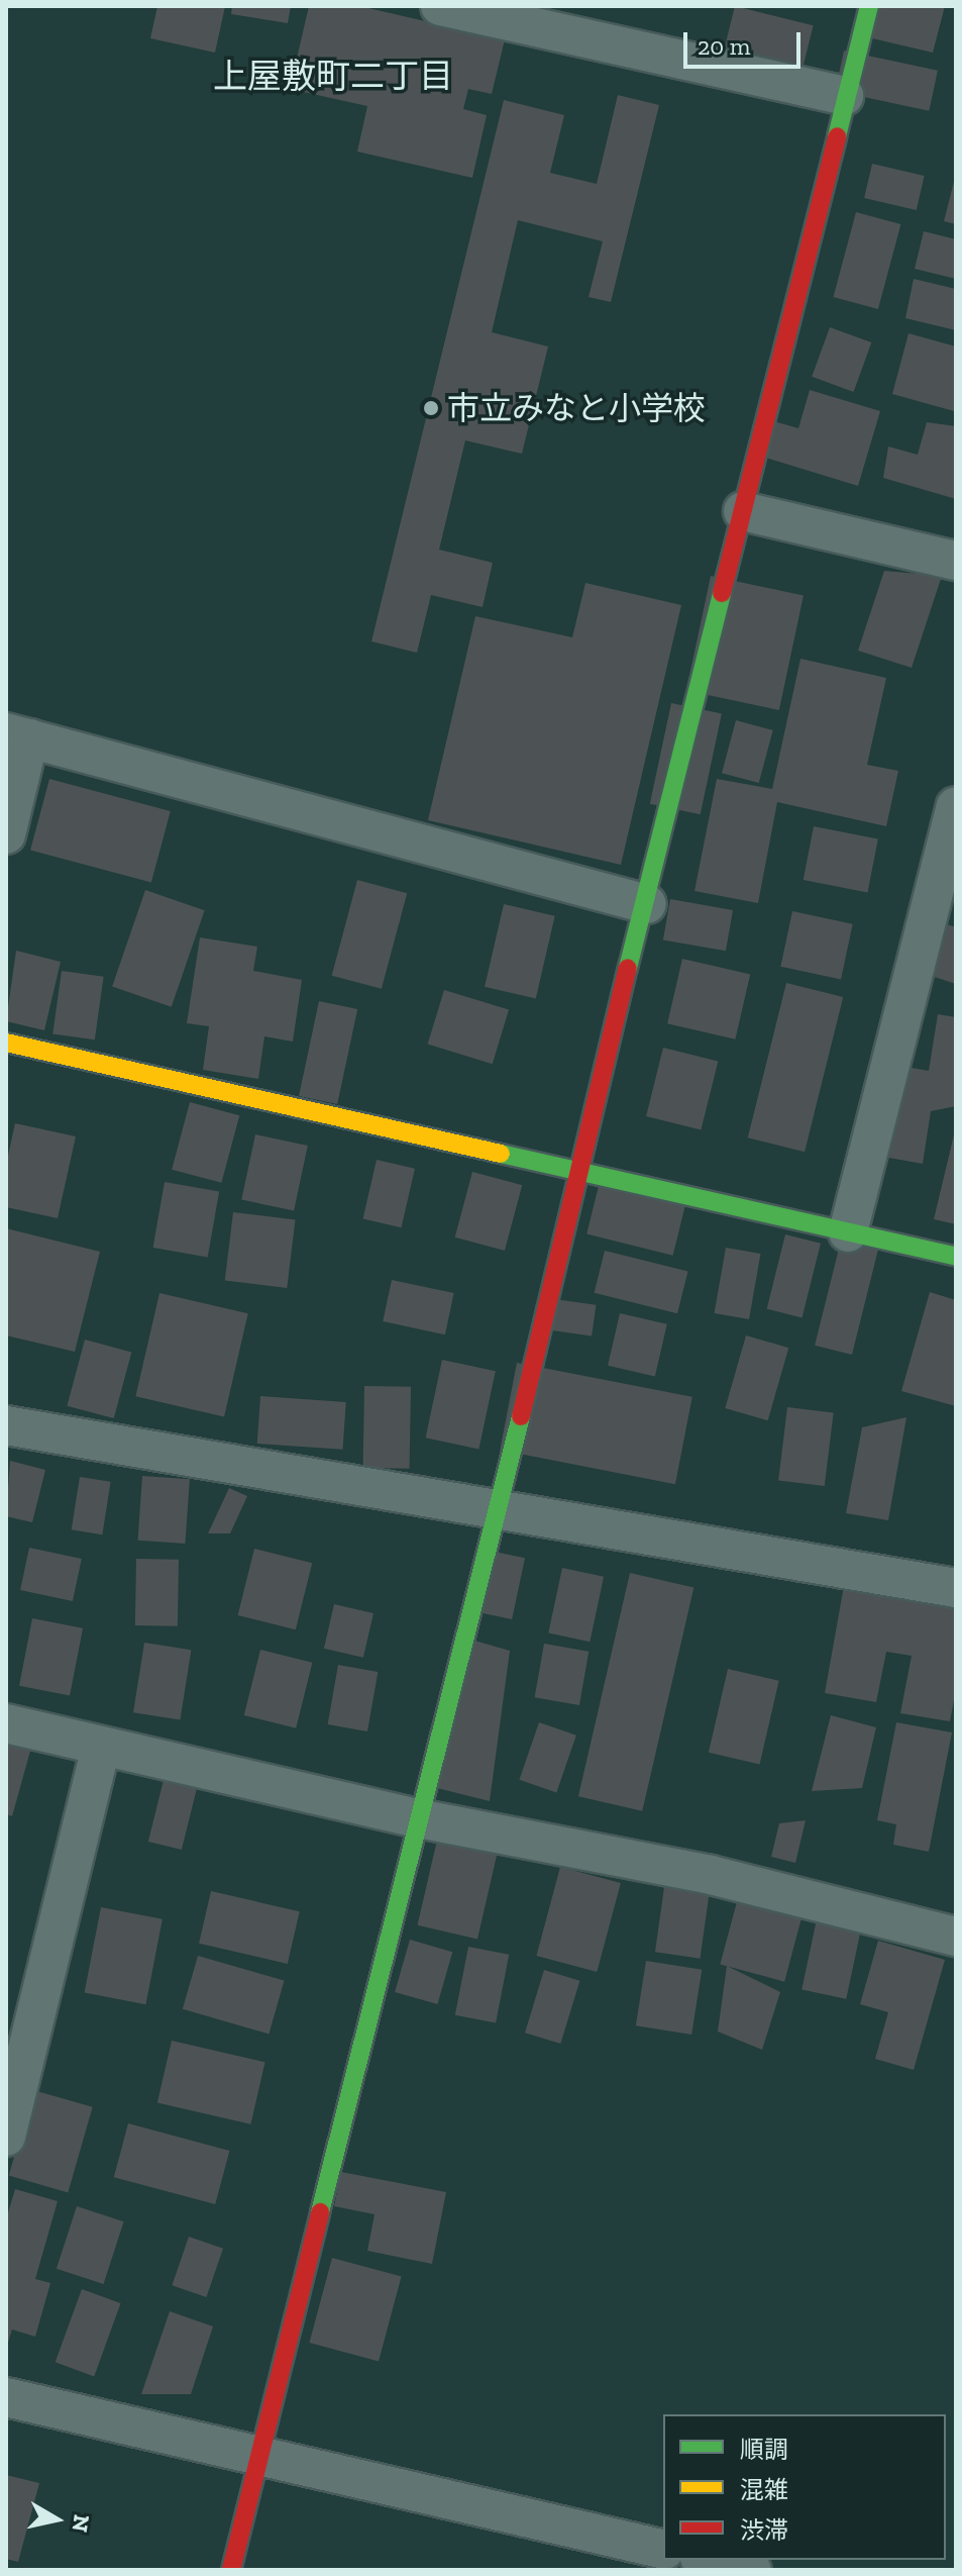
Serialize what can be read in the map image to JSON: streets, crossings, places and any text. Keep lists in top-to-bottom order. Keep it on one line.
{"districts":["上屋敷町二丁目"],"places":["市立みなと小学校"],"legend":["順調","混雑","渋滞"],"scale_bar":"20 m","north":"right"}
